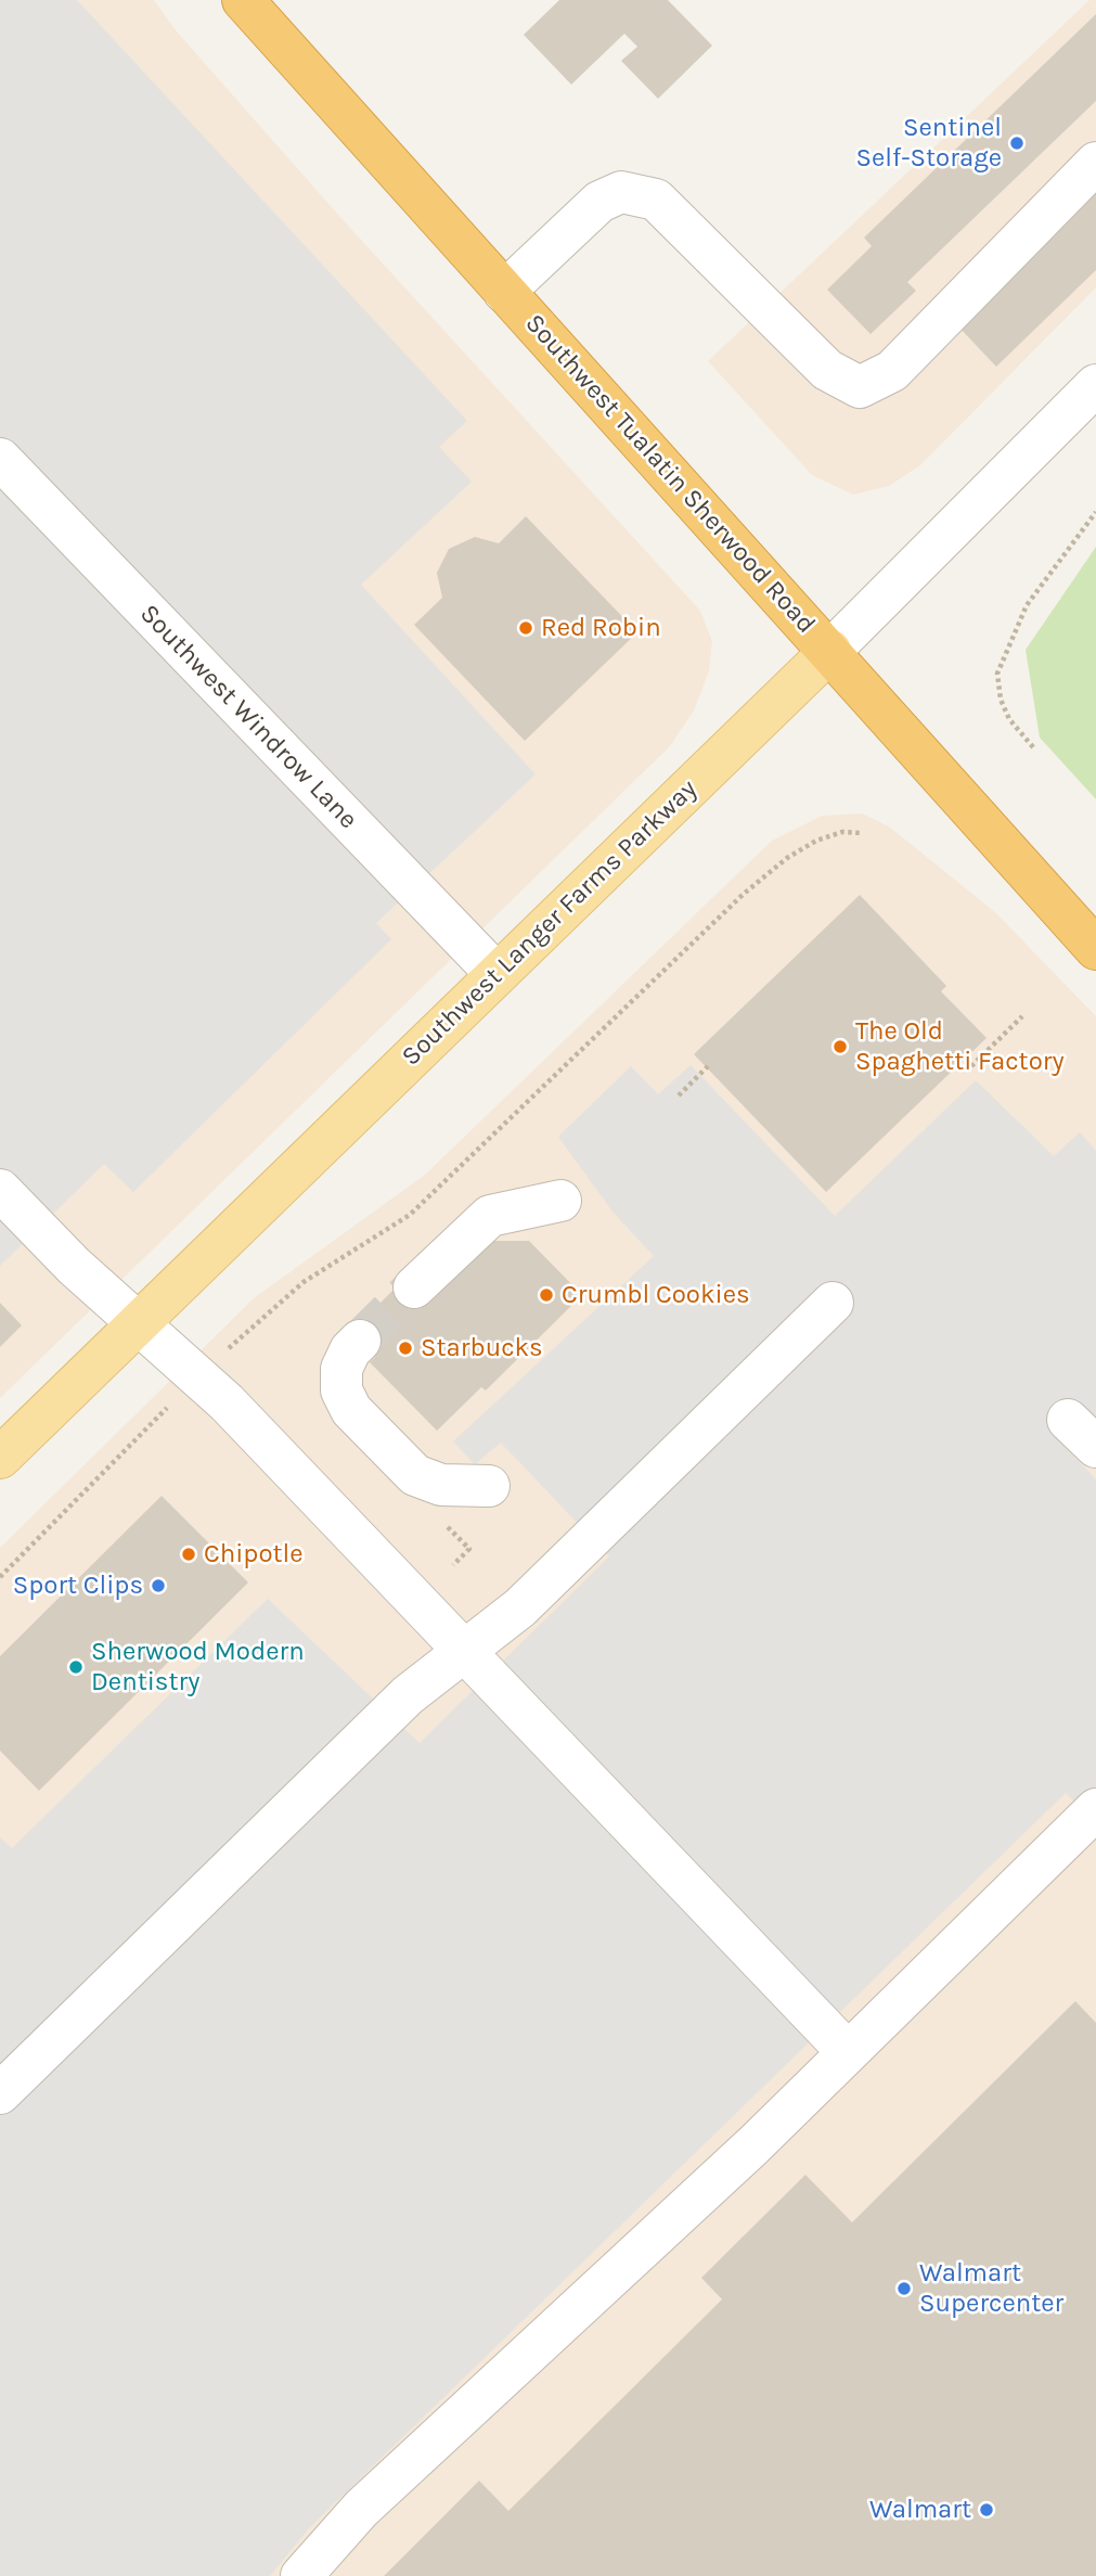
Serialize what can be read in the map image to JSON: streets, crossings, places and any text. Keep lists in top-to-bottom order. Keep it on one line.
{"streets":{"highway":["Southwest Tualatin Sherwood Road"],"main road":["Southwest Langer Farms Parkway"],"street":["Southwest Windrow Lane"]},"crossings":[["Southwest Tualatin Sherwood Road","Southwest Langer Farms Parkway"],["Southwest Windrow Lane","Southwest Langer Farms Parkway"]],"places":["Sentinel Self-Storage","Red Robin","The Old Spaghetti Factory","Crumbl Cookies","Starbucks","Chipotle","Sport Clips","Sherwood Modern Dentistry","Walmart Supercenter","Walmart"]}
